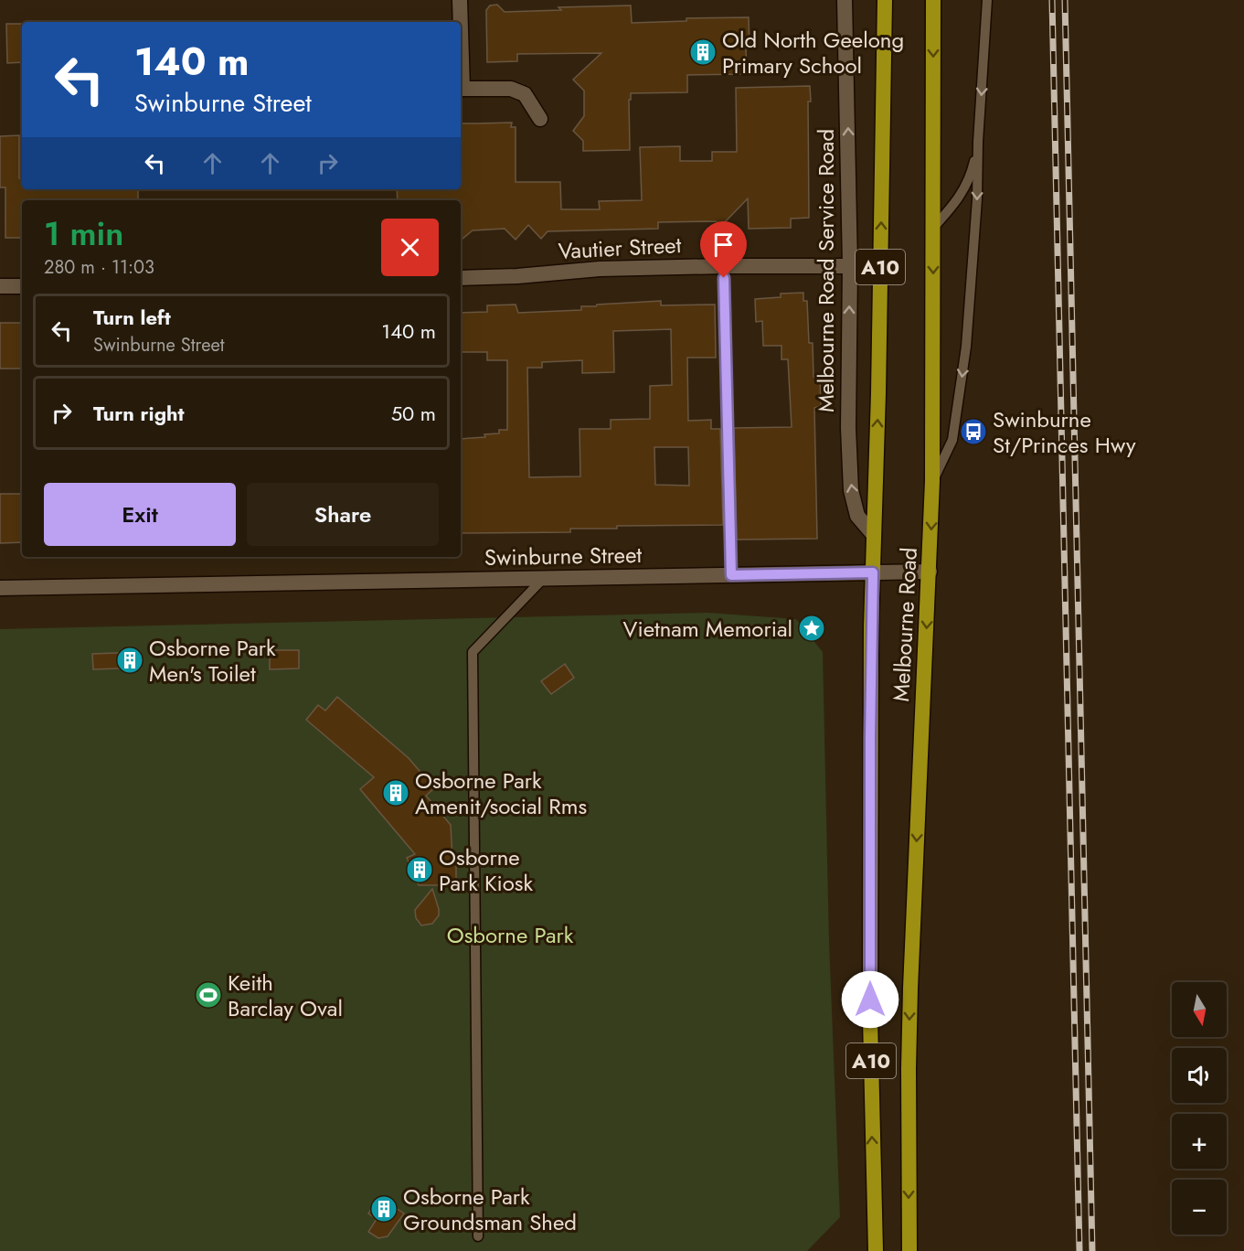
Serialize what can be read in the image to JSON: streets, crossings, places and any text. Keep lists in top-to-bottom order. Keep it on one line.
{"streets":{"highway":["A10","Melbourne Road"],"street":["Vautier Street","Melbourne Road Service Road","Swinburne Street"]},"crossings":[["Vautier Street","Melbourne Road Service Road"],["Melbourne Road Service Road","Melbourne Road"],["Swinburne Street","Melbourne Road"]],"one_way":["Melbourne Road Service Road"],"parks":["Osborne Park"],"places":{"building":["Old North Geelong Primary School","Osborne Park Men's Toilet","Osborne Park Amenit/social Rms","Osborne Park Kiosk","Osborne Park Groundsman Shed"],"bus stop":["Swinburne St/Princes Hwy"],"place":["Vietnam Memorial"],"sports":["Keith Barclay Oval"]},"north":"bottom","page":{"turn":["140 m","Swinburne Street"],"heading":["1 min","280 m · 11:03"],"list":[{"name":"Turn left","note":"Swinburne Street","value":"140 m"},{"name":"Turn right","value":"50 m"}],"buttons":["Exit","Share"],"map_buttons":["+","−"]}}
